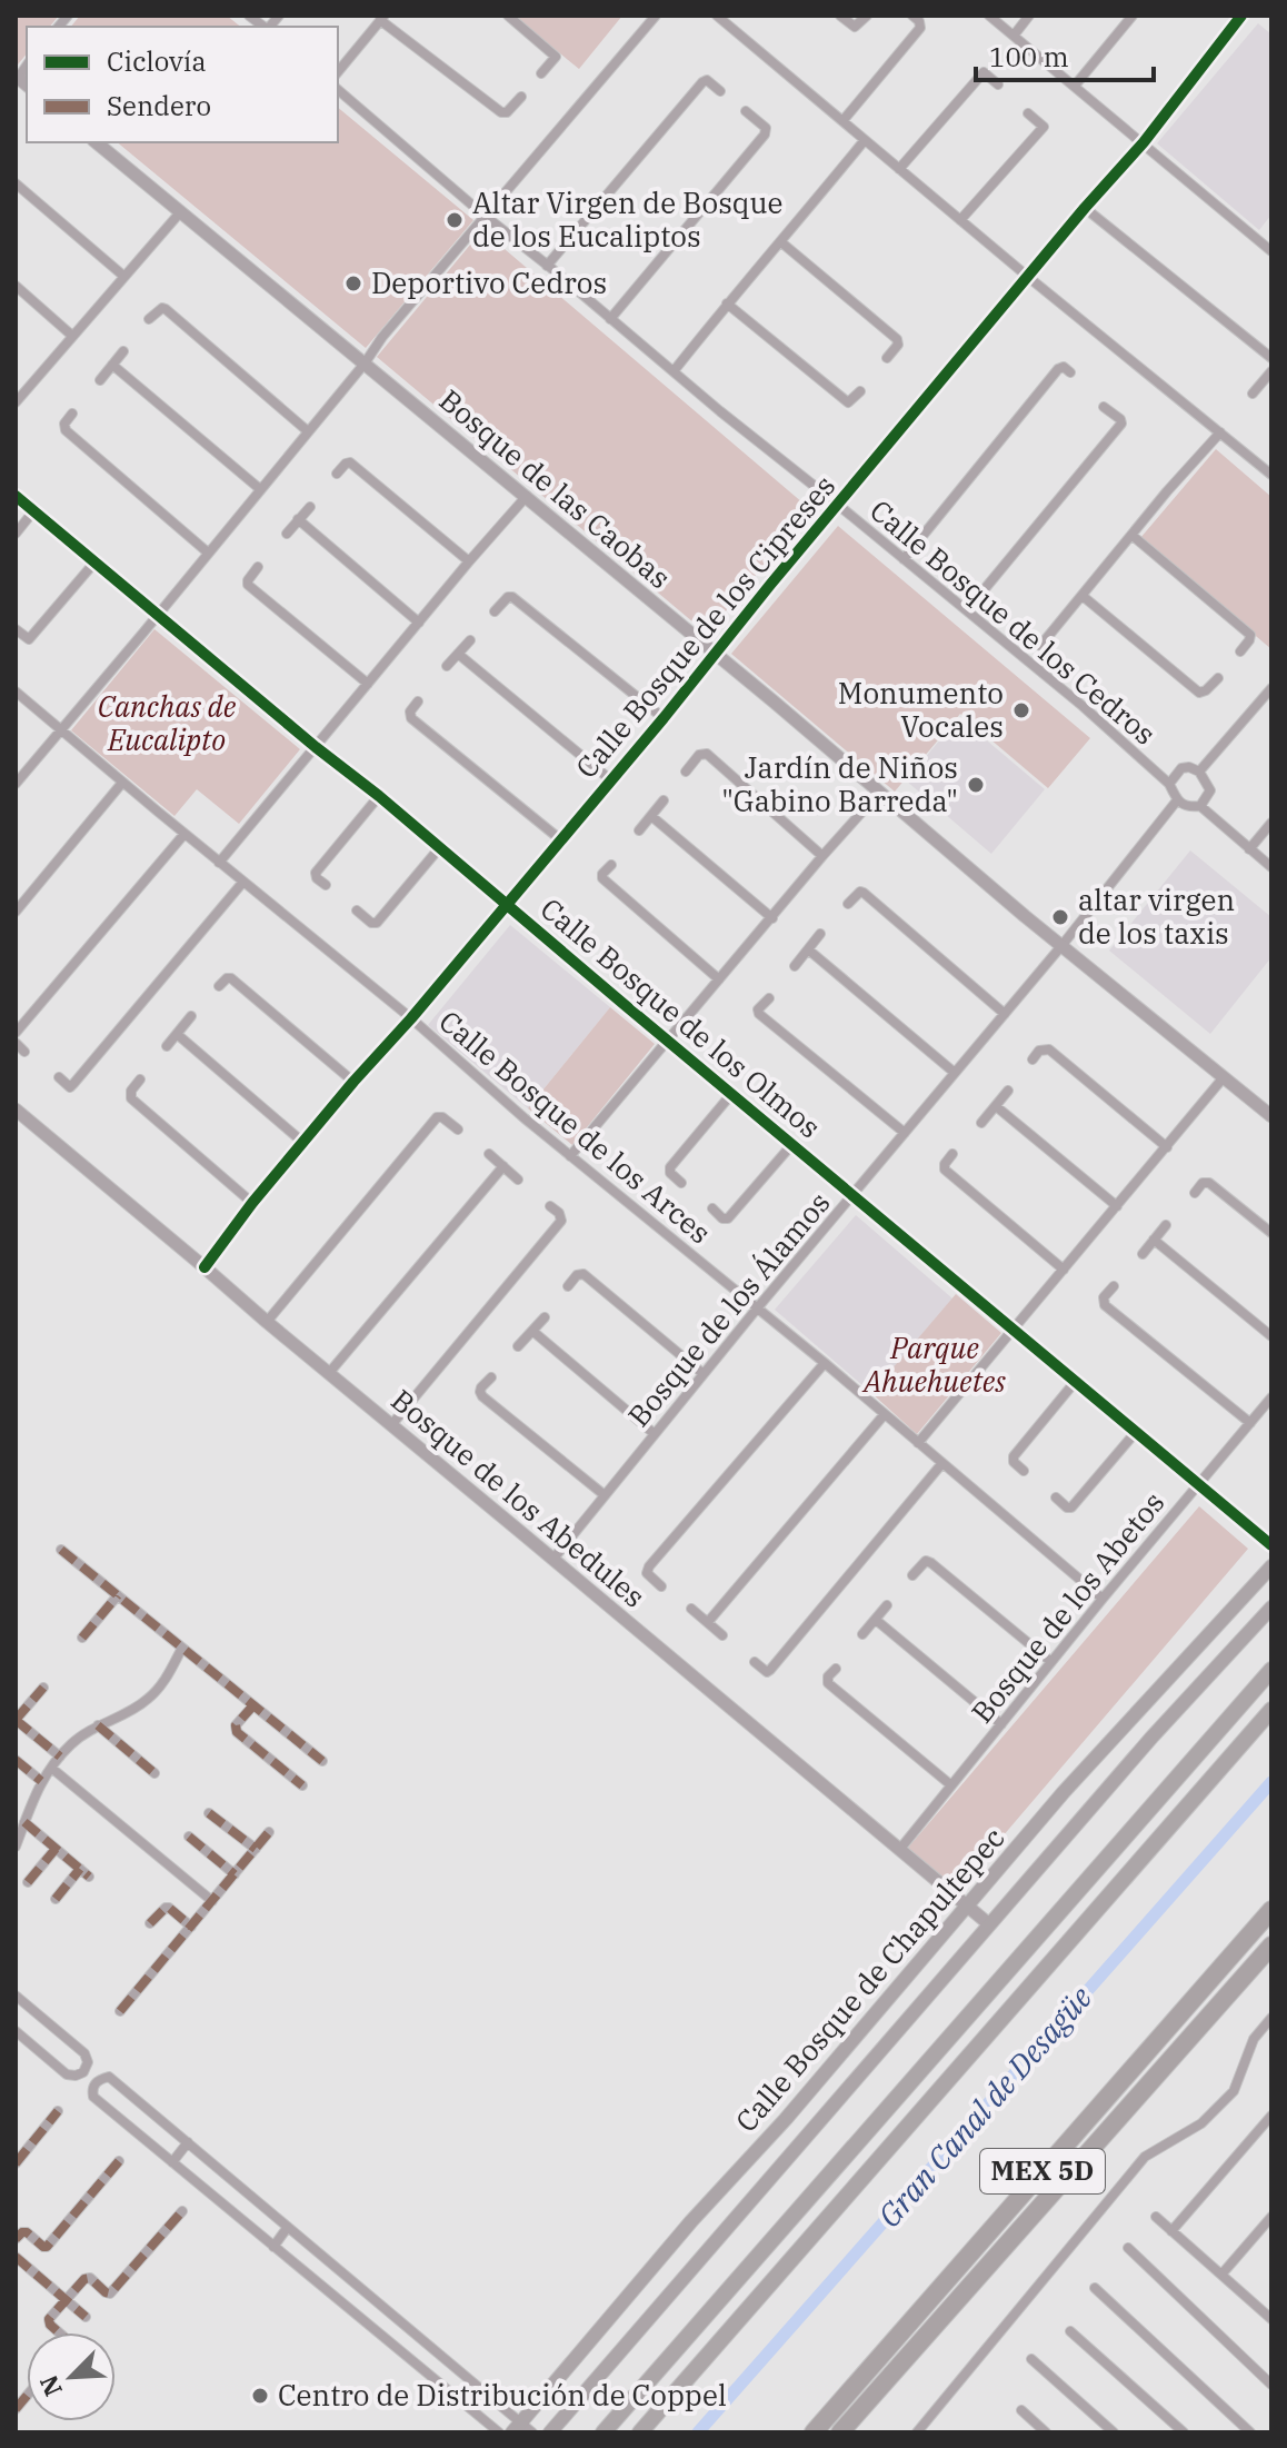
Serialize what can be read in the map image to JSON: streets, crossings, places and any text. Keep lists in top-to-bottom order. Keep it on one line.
{"streets":{"highway":["MEX 5D"],"main road":["Calle Bosque de Chapultepec"],"street":["Bosque de las Caobas","Calle Bosque de los Cedros","Calle Bosque de los Cipreses","Calle Bosque de los Olmos","Calle Bosque de los Arces","Bosque de los Álamos","Bosque de los Abedules","Bosque de los Abetos"]},"crossings":[["Bosque de las Caobas","Calle Bosque de los Cipreses"],["Bosque de las Caobas","Bosque de los Álamos"],["Calle Bosque de los Cedros","Calle Bosque de los Cipreses"],["Calle Bosque de los Cedros","Bosque de los Álamos"],["Calle Bosque de los Cipreses","Calle Bosque de los Olmos"],["Calle Bosque de los Cipreses","Calle Bosque de los Arces"],["Calle Bosque de los Cipreses","Bosque de los Abedules"],["Calle Bosque de los Olmos","Bosque de los Álamos"],["Calle Bosque de los Olmos","Bosque de los Abetos"],["Calle Bosque de los Arces","Bosque de los Álamos"],["Calle Bosque de los Arces","Bosque de los Abetos"],["Bosque de los Álamos","Bosque de los Abedules"],["Bosque de los Abedules","Bosque de los Abetos"],["Bosque de los Abedules","Calle Bosque de Chapultepec"]],"water":["Gran Canal de Desagüe"],"parks":["Canchas de Eucalipto","Parque Ahuehuetes"],"places":["Altar Virgen de Bosque de los Eucaliptos","Deportivo Cedros","Monumento Vocales","Jardín de Niños \"Gabino Barreda\"","altar virgen de los taxis","Centro de Distribución de Coppel"],"legend":["Ciclovía","Sendero"],"scale_bar":"100 m","north":"bottom left"}
